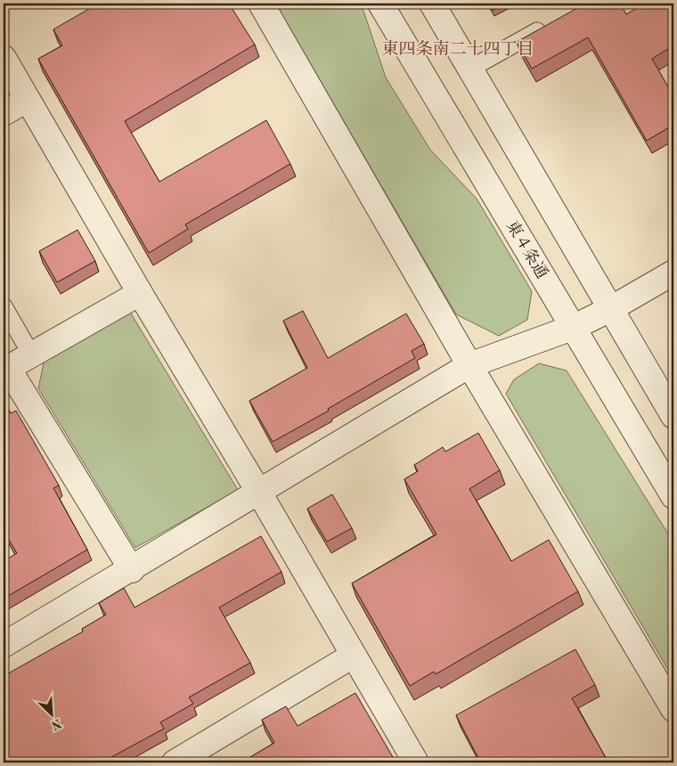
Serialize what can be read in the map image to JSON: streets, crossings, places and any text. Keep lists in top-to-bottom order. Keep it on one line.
{"streets":{"street":["東４条通"]},"districts":["東四条南二十四丁目"],"north":"bottom right"}
